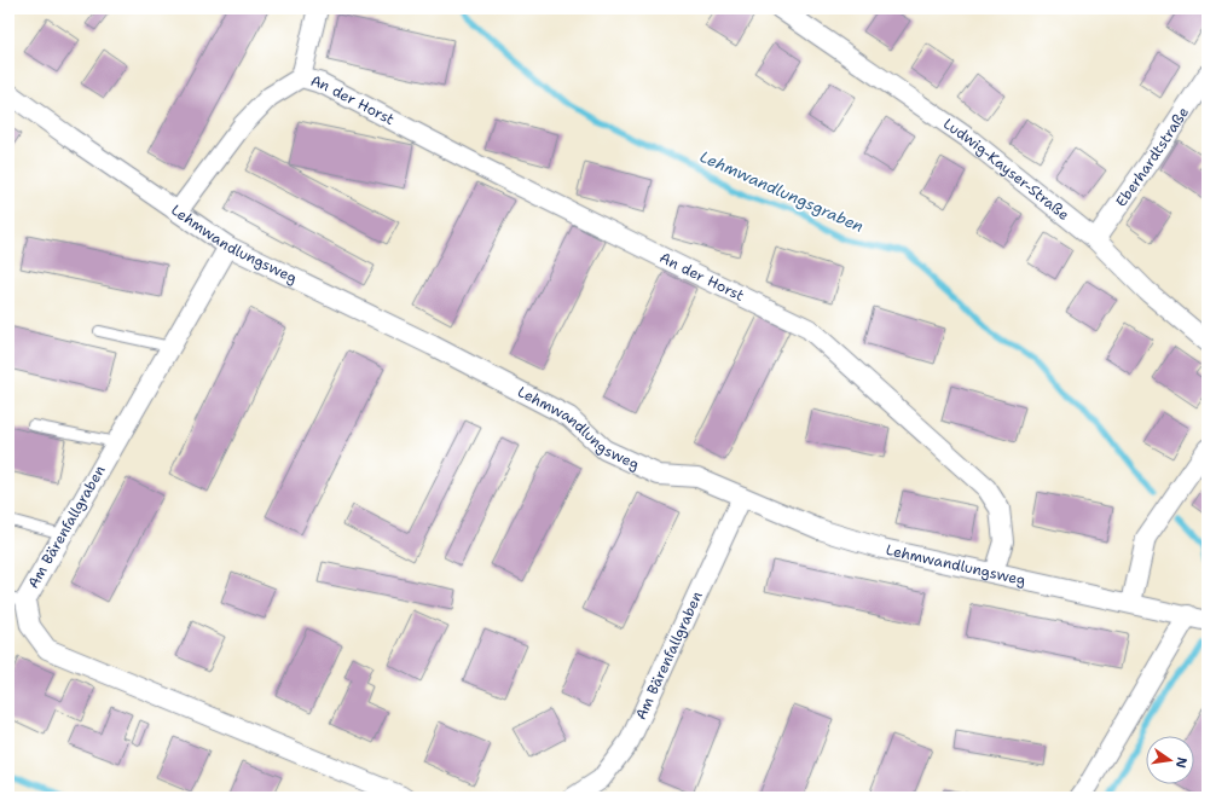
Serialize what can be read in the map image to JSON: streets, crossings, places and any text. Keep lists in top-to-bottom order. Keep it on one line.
{"streets":{"street":["An der Horst","Eberhardtstraße","Ludwig-Kayser-Straße","Lehmwandlungsweg","Am Bärenfallgraben"]},"crossings":[["An der Horst","Lehmwandlungsweg"],["Eberhardtstraße","Ludwig-Kayser-Straße"],["Lehmwandlungsweg","Am Bärenfallgraben"]],"water":["Lehmwandlungsgraben"],"north":"right"}
